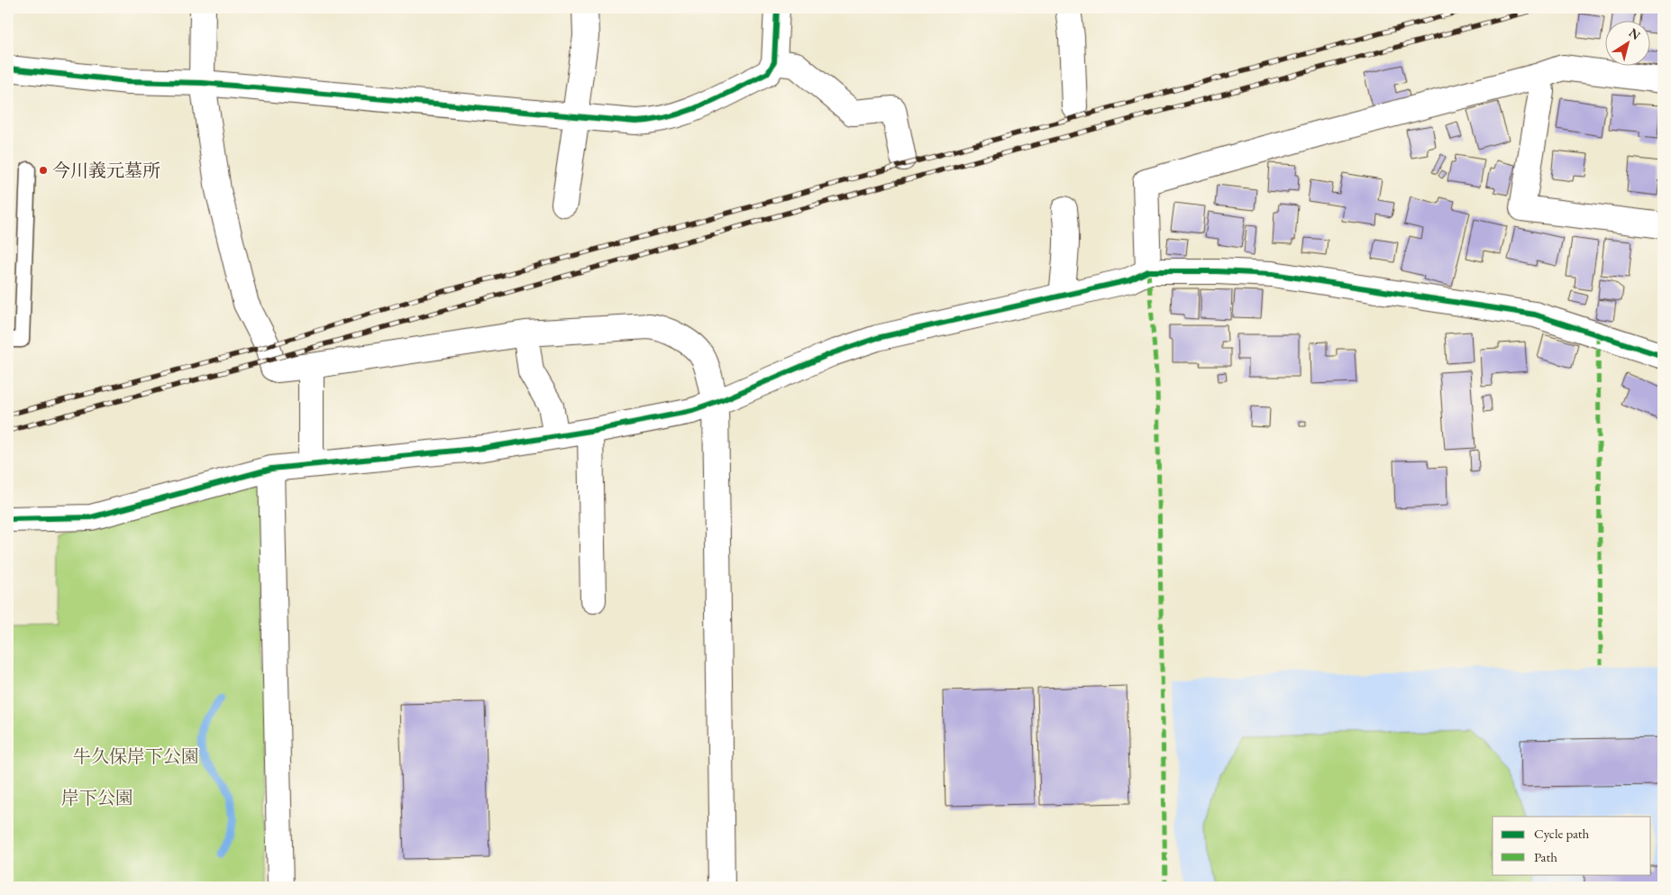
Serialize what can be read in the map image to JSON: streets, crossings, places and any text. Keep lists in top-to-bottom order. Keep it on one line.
{"parks":["牛久保岸下公園","岸下公園"],"places":["今川義元墓所"],"legend":["Cycle path","Path"],"north":"top right"}
